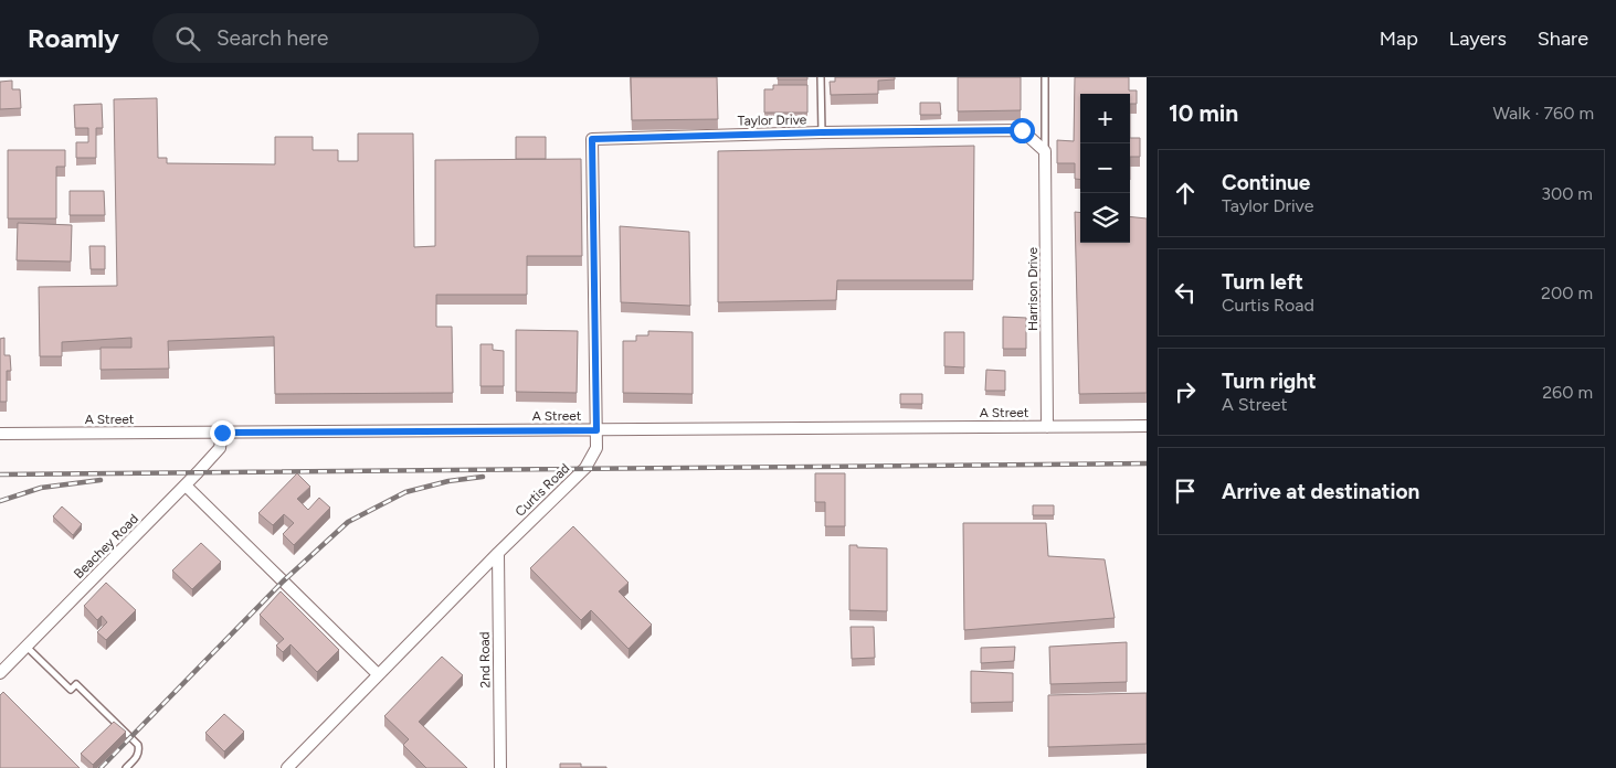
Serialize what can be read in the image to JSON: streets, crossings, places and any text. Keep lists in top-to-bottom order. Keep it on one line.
{"streets":{"street":["Taylor Drive","Harrison Drive","A Street","Curtis Road","Beachey Road","2nd Road"]},"crossings":[["Taylor Drive","Harrison Drive"],["Taylor Drive","Curtis Road"],["Harrison Drive","A Street"],["A Street","Curtis Road"],["A Street","Beachey Road"],["Curtis Road","2nd Road"]],"page":{"header":"Roamly","search":"Search here","nav":["Map","Layers","Share"],"heading":["10 min","Walk · 760 m"],"map_buttons":["+","−"],"list":[["Continue","Taylor Drive","300 m"],["Turn left","Curtis Road","200 m"],["Turn right","A Street","260 m"],"Arrive at destination"]}}
